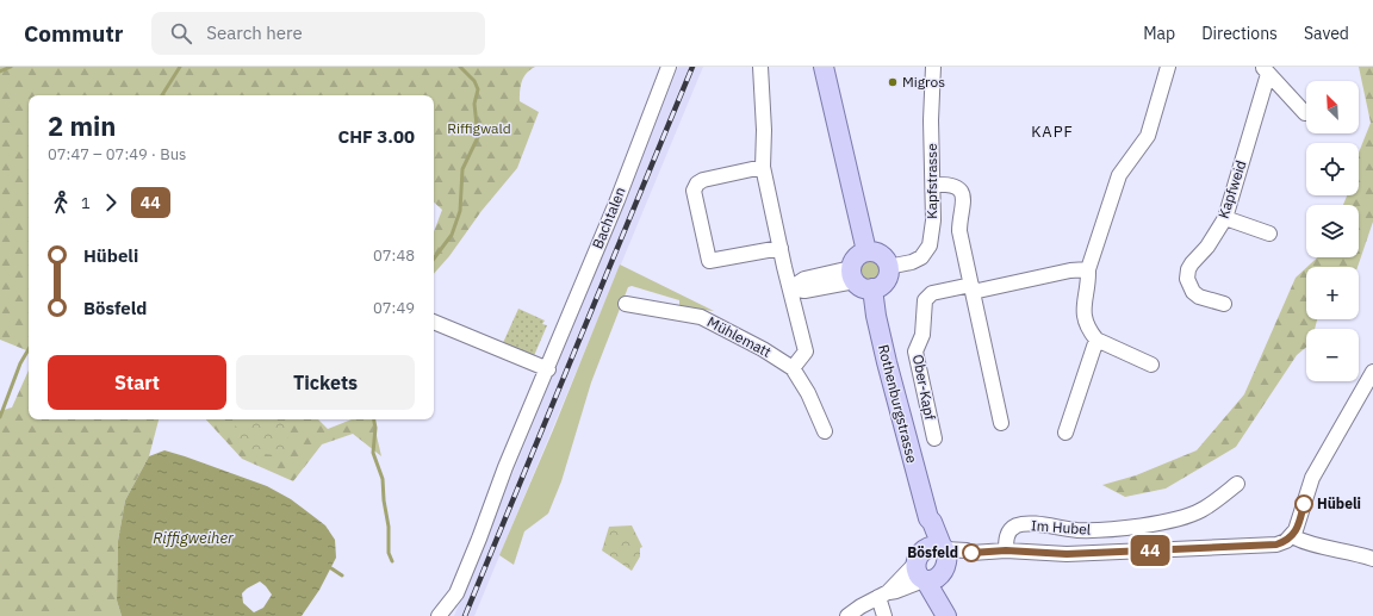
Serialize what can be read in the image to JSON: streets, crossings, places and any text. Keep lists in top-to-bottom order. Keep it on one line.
{"streets":{"main road":["Rothenburgstrasse"],"street":["Kapfstrasse","Kapfweid","Bachtalen","Mühlematt","Ober-Kapf","Im Hubel"]},"crossings":[["Kapfstrasse","Rothenburgstrasse"]],"districts":["KAPF"],"water":["Riffigweiher"],"parks":["Riffigwald"],"places":["Migros","Hübeli","Bösfeld"],"lines":["bus line 44"],"north":"top left","page":{"header":"Commutr","search":"Search here","nav":["Map","Directions","Saved"],"on_map":"44","map_buttons":["+","−"],"heading":["2 min","07:47 – 07:49 · Bus","CHF 3.00"],"legs":["1","44"],"list":[{"name":"Hübeli","value":"07:48"},{"name":"Bösfeld","value":"07:49"}],"buttons":["Start","Tickets"]}}
